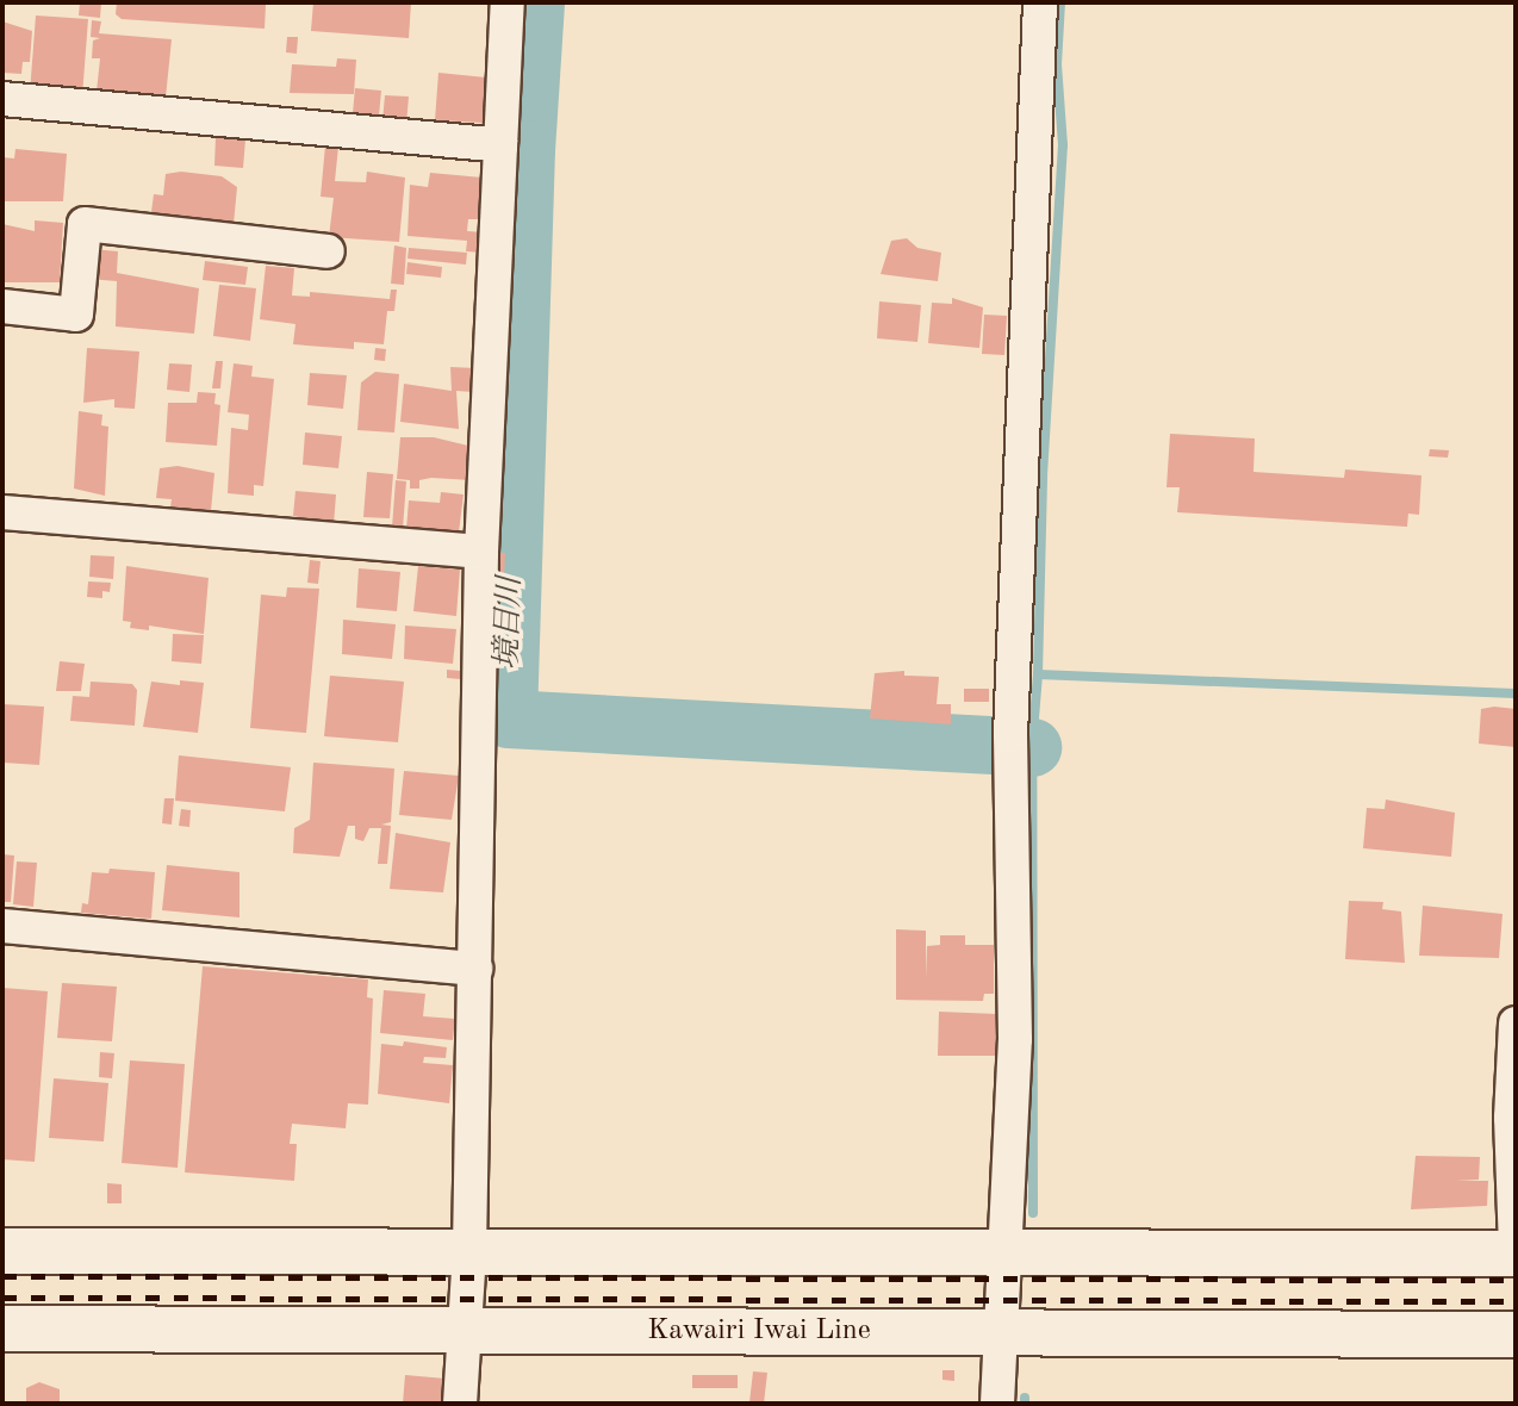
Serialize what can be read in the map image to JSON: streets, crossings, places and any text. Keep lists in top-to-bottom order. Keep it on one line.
{"streets":{"main road":["Kawairi Iwai Line"]},"water":["境目川"]}
